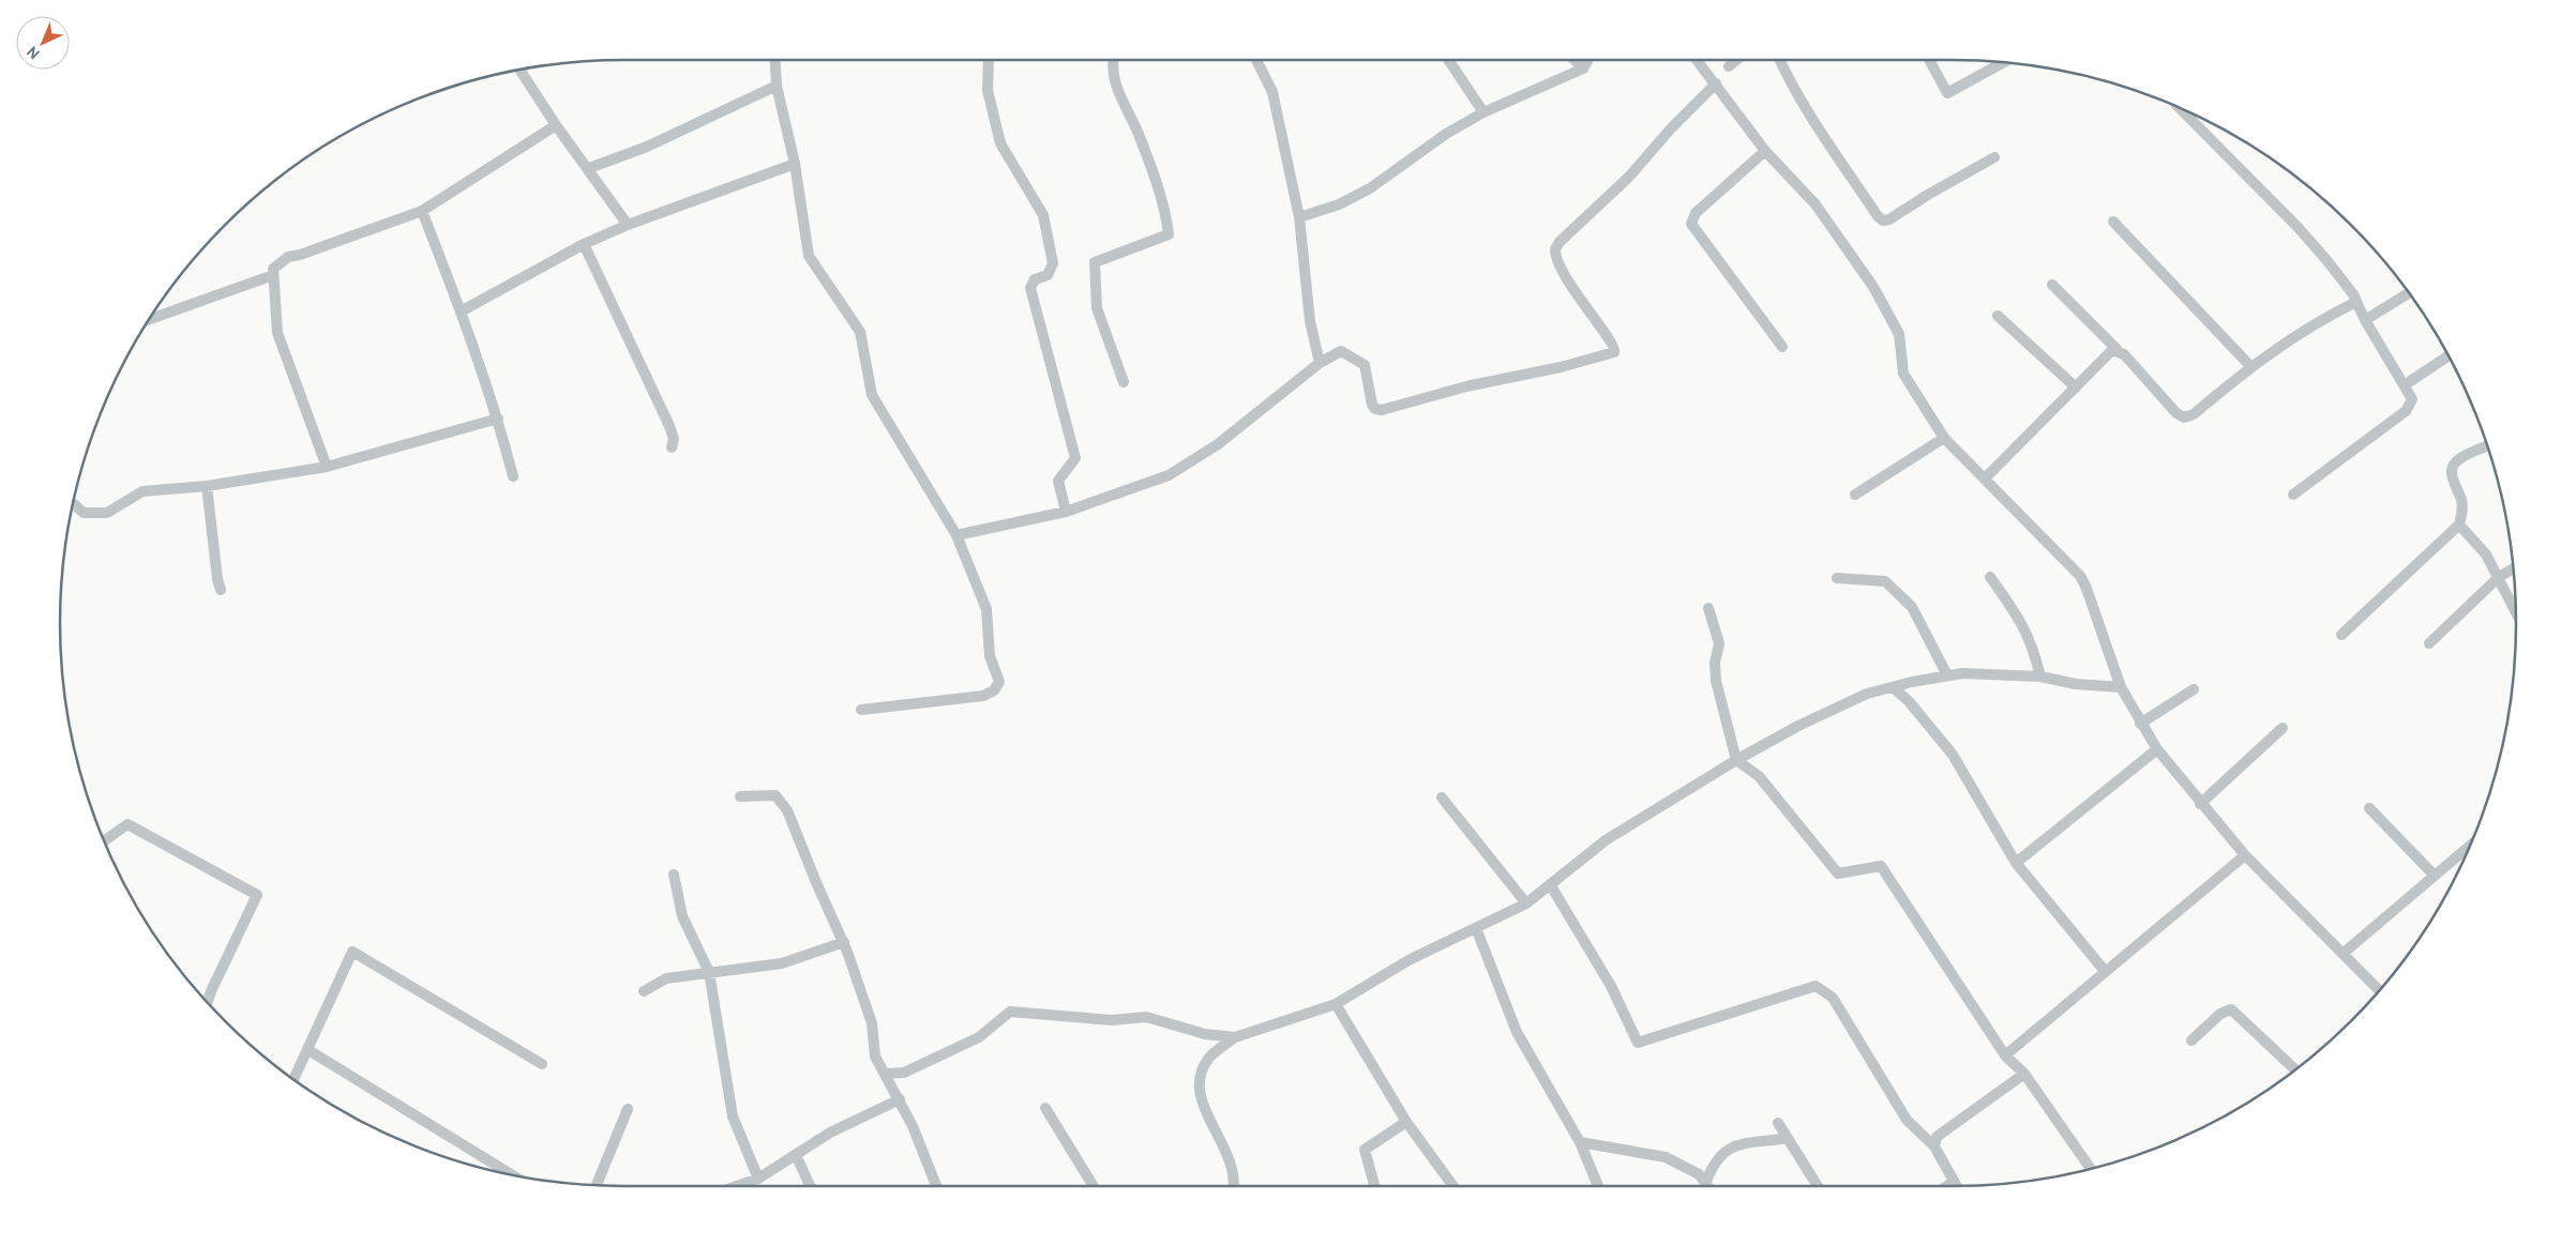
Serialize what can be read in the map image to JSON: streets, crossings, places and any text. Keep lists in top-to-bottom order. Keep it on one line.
{"north":"bottom left"}
